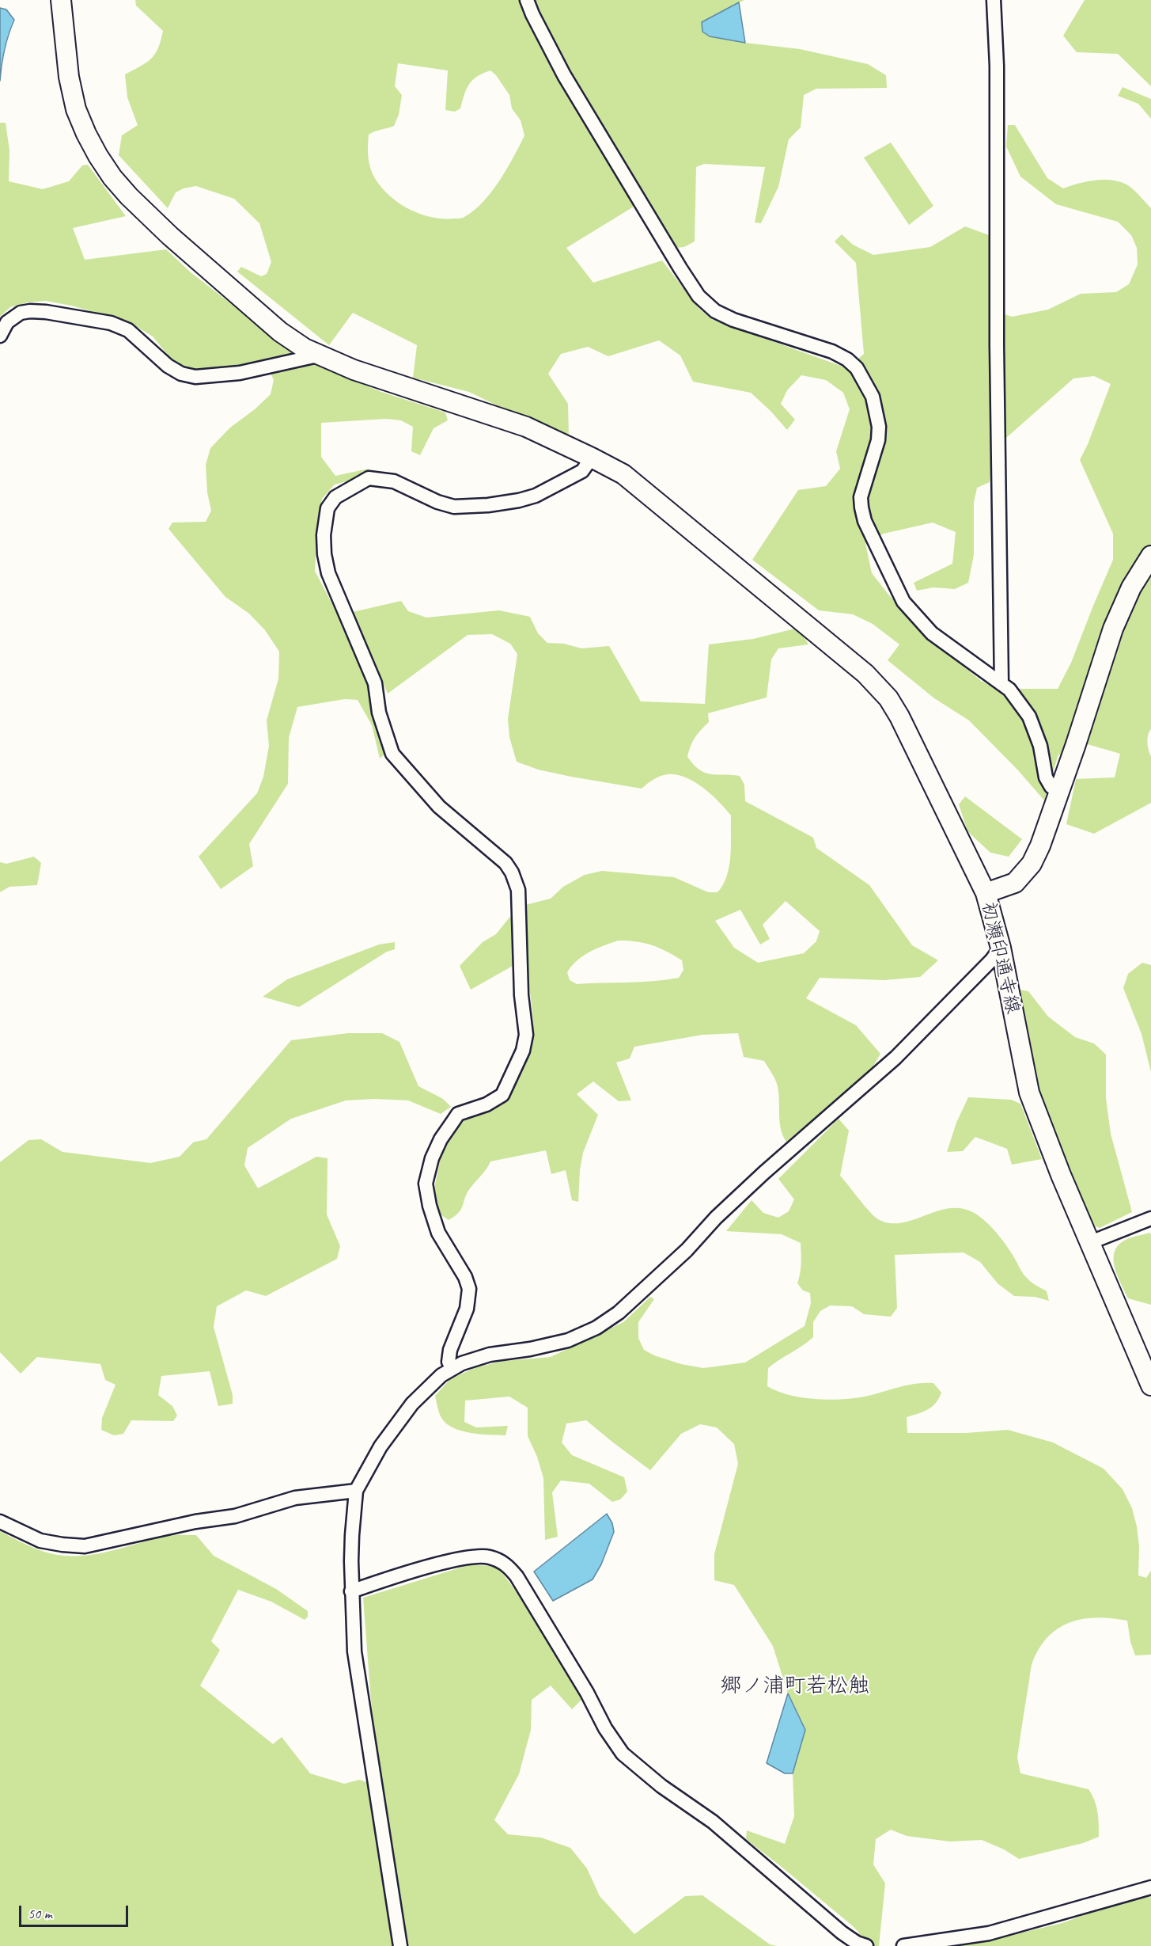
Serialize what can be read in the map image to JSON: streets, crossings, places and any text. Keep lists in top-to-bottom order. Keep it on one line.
{"streets":{"street":["初瀬印通寺線"]},"districts":["郷ノ浦町若松触"],"scale_bar":"50 m"}
